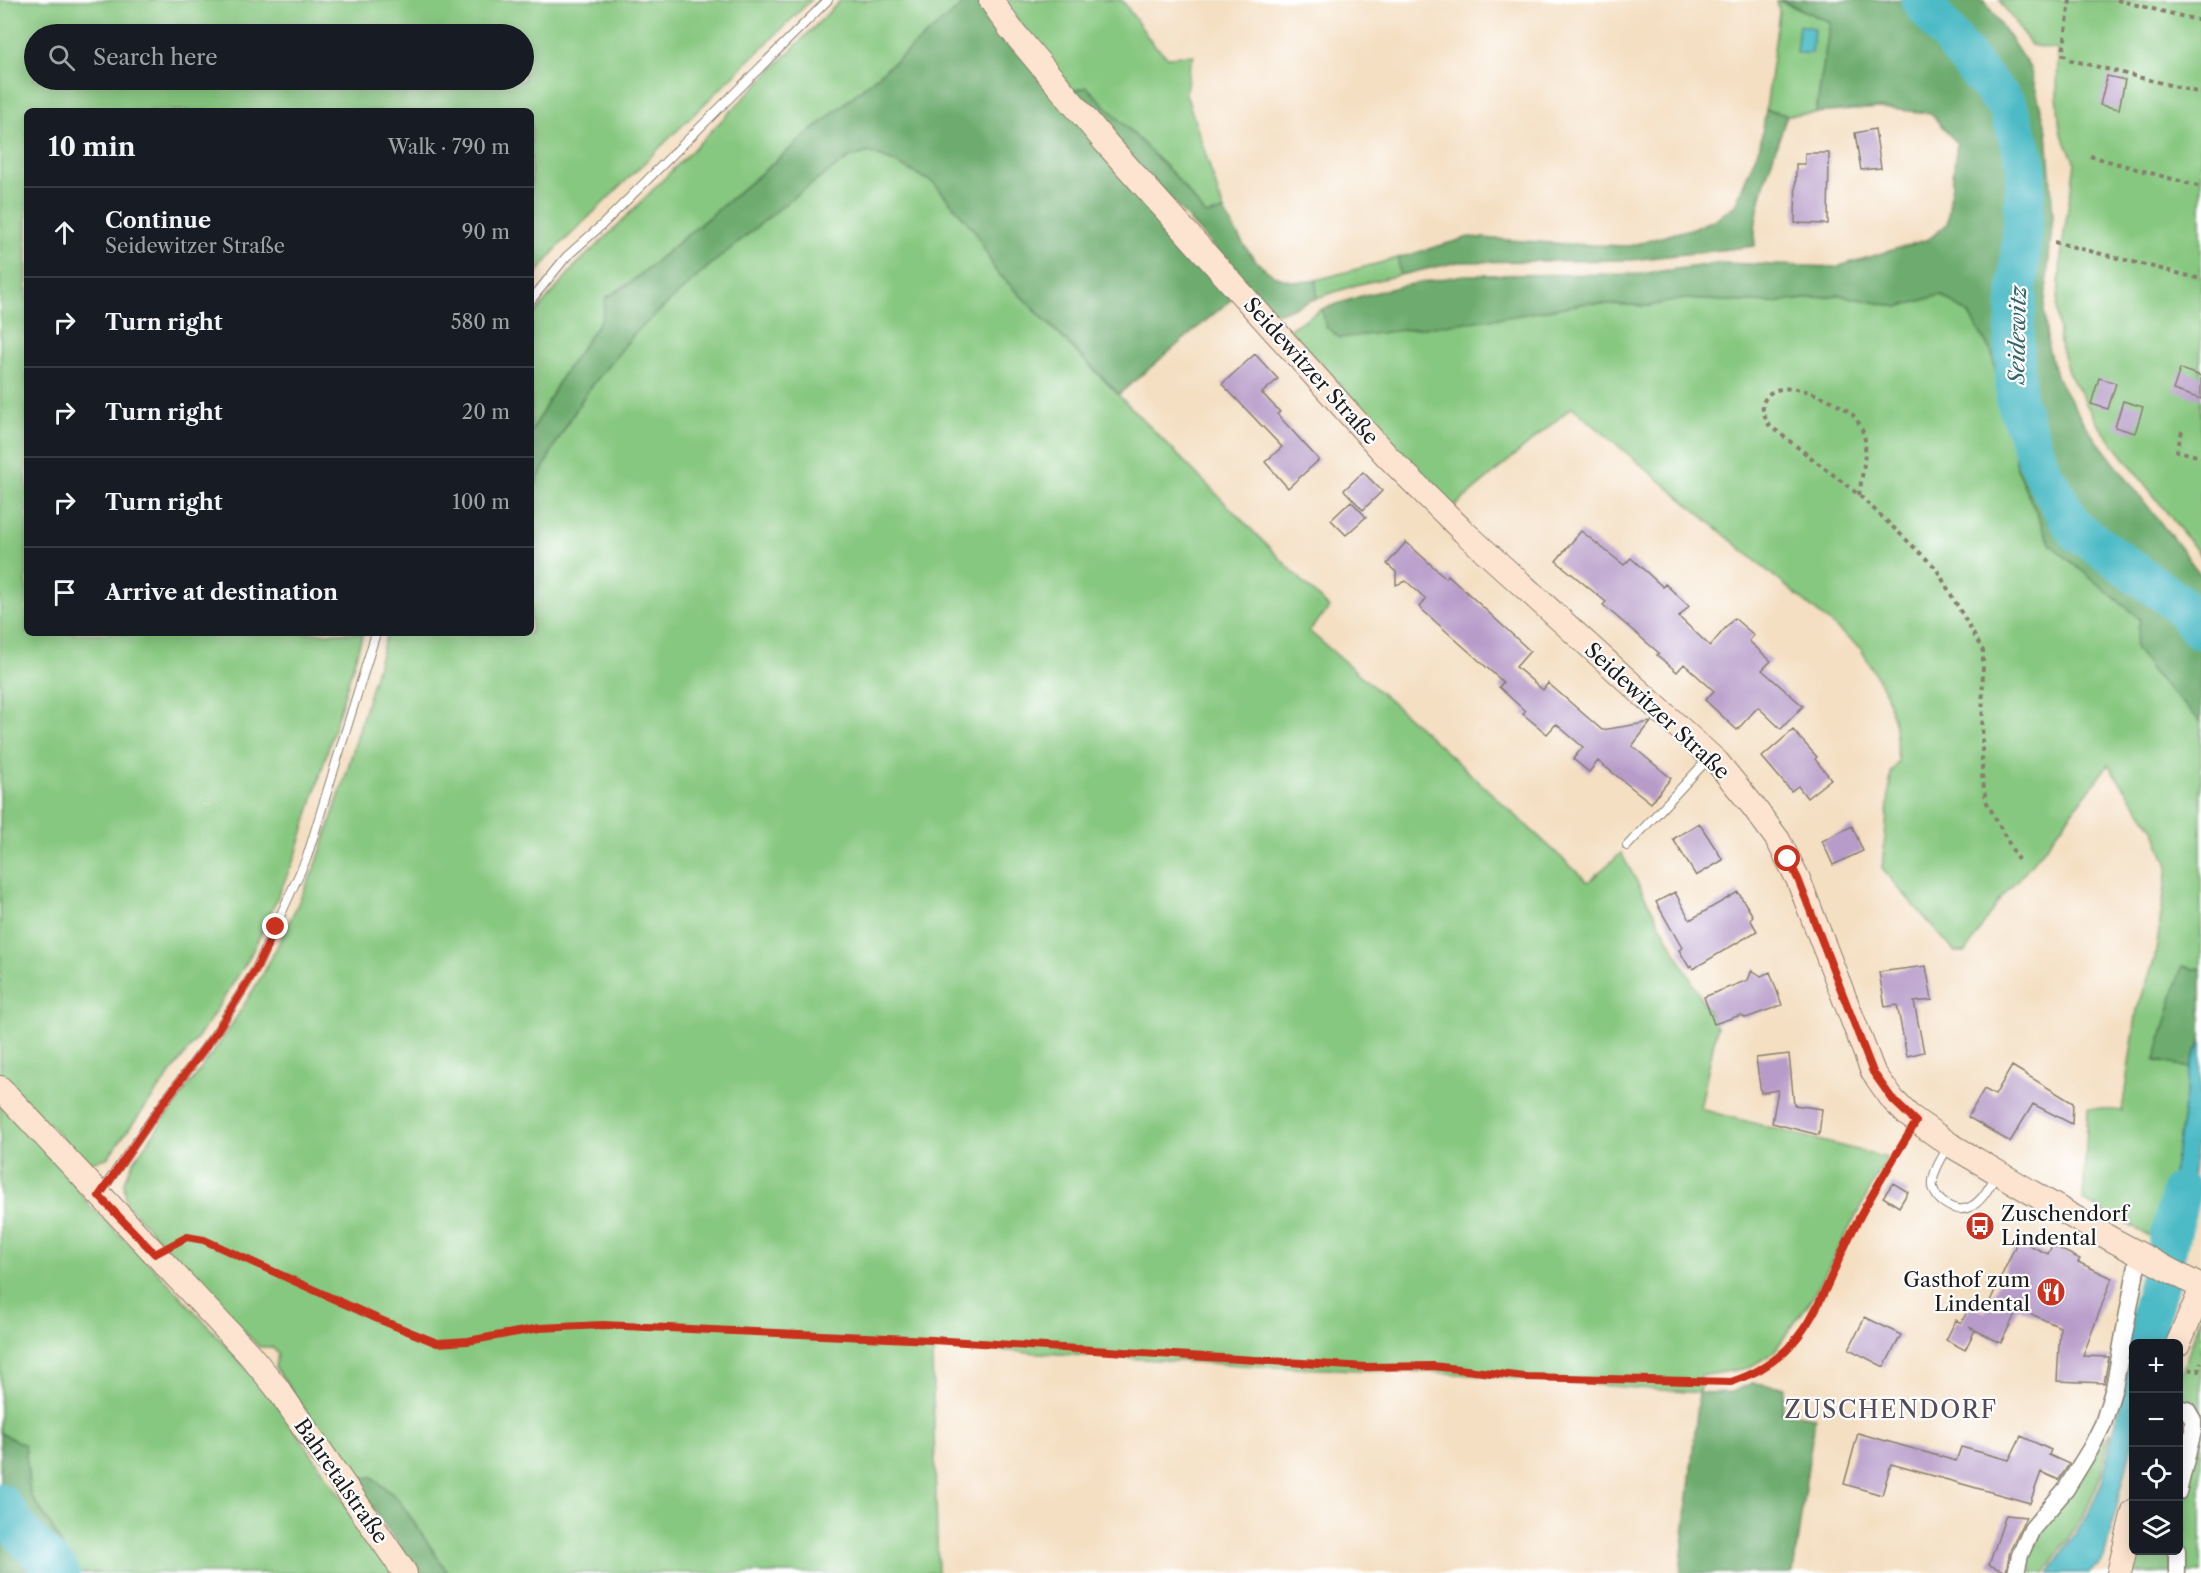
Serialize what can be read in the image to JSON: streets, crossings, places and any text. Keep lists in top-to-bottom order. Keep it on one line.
{"streets":{"street":["Seidewitzer Straße","Bahretalstraße"]},"districts":["ZUSCHENDORF"],"water":["Seidewitz"],"places":{"bus stop":["Zuschendorf Lindental"],"restaurant":["Gasthof zum Lindental"]},"page":{"search":"Search here","heading":["10 min","Walk · 790 m"],"list":[["Continue","Seidewitzer Straße","90 m"],["Turn right","580 m"],["Turn right","20 m"],["Turn right","100 m"],"Arrive at destination"],"map_buttons":["+","−"]}}
